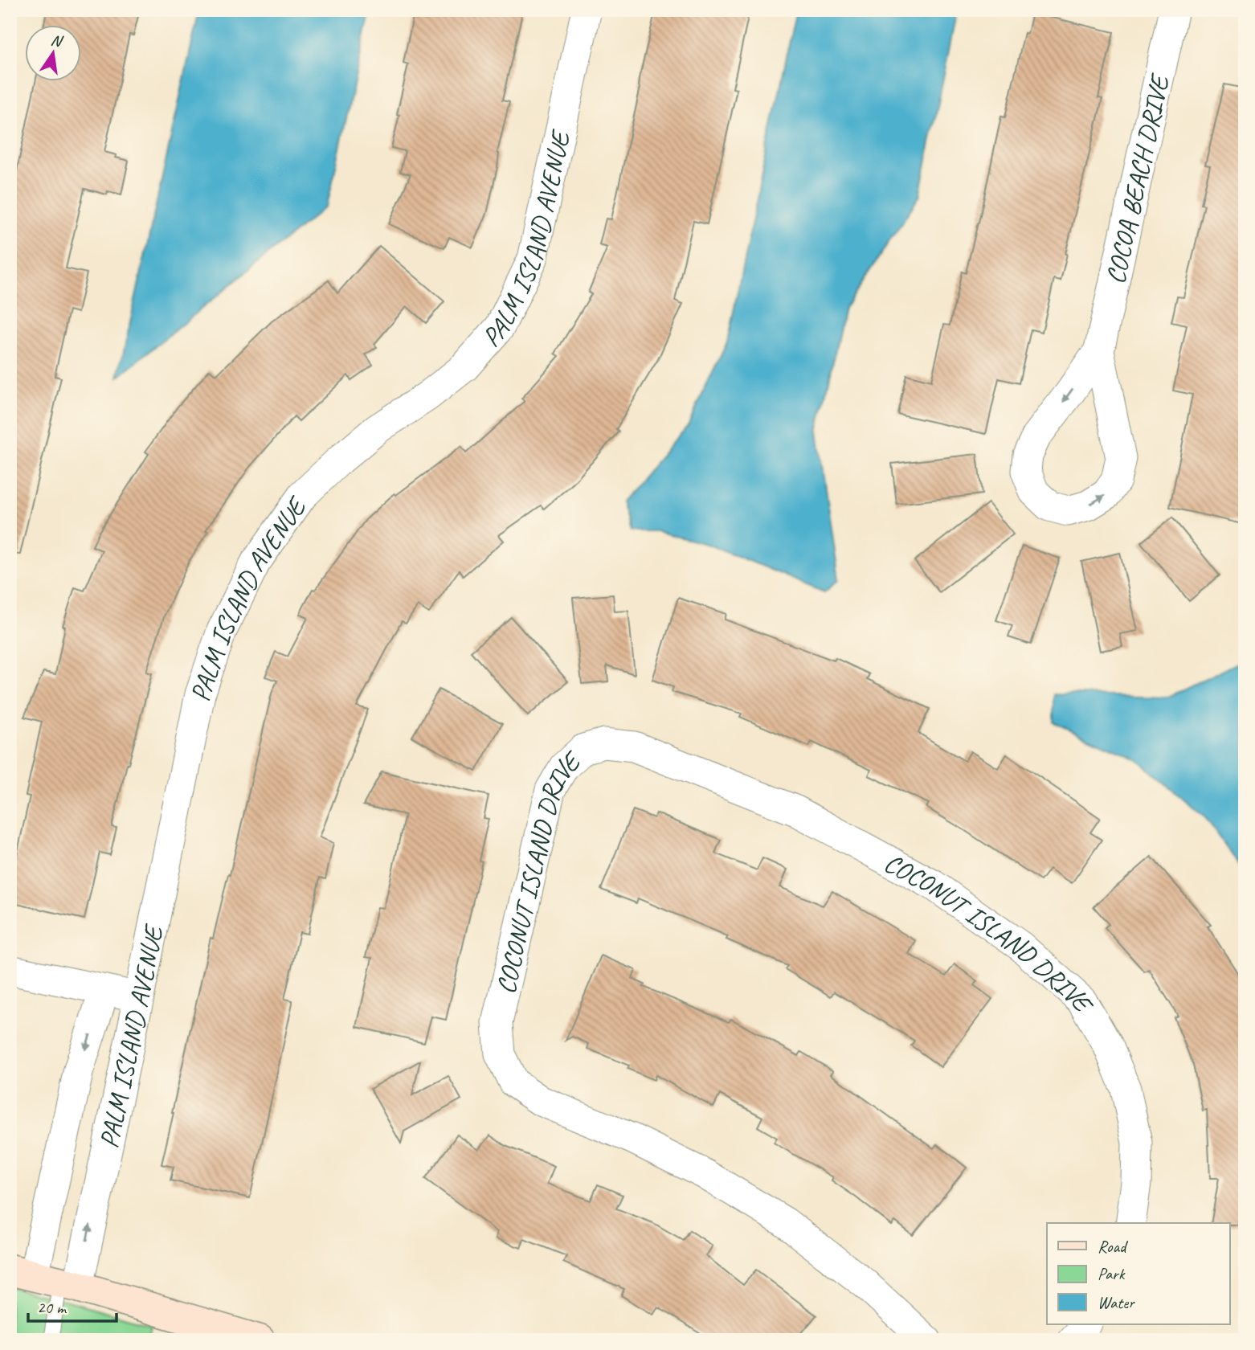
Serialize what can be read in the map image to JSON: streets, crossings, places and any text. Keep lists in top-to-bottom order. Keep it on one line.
{"streets":{"street":["COCOA BEACH DRIVE","PALM ISLAND AVENUE","COCONUT ISLAND DRIVE"]},"legend":["Road","Park","Water"],"scale_bar":"20 m","north":"top"}
